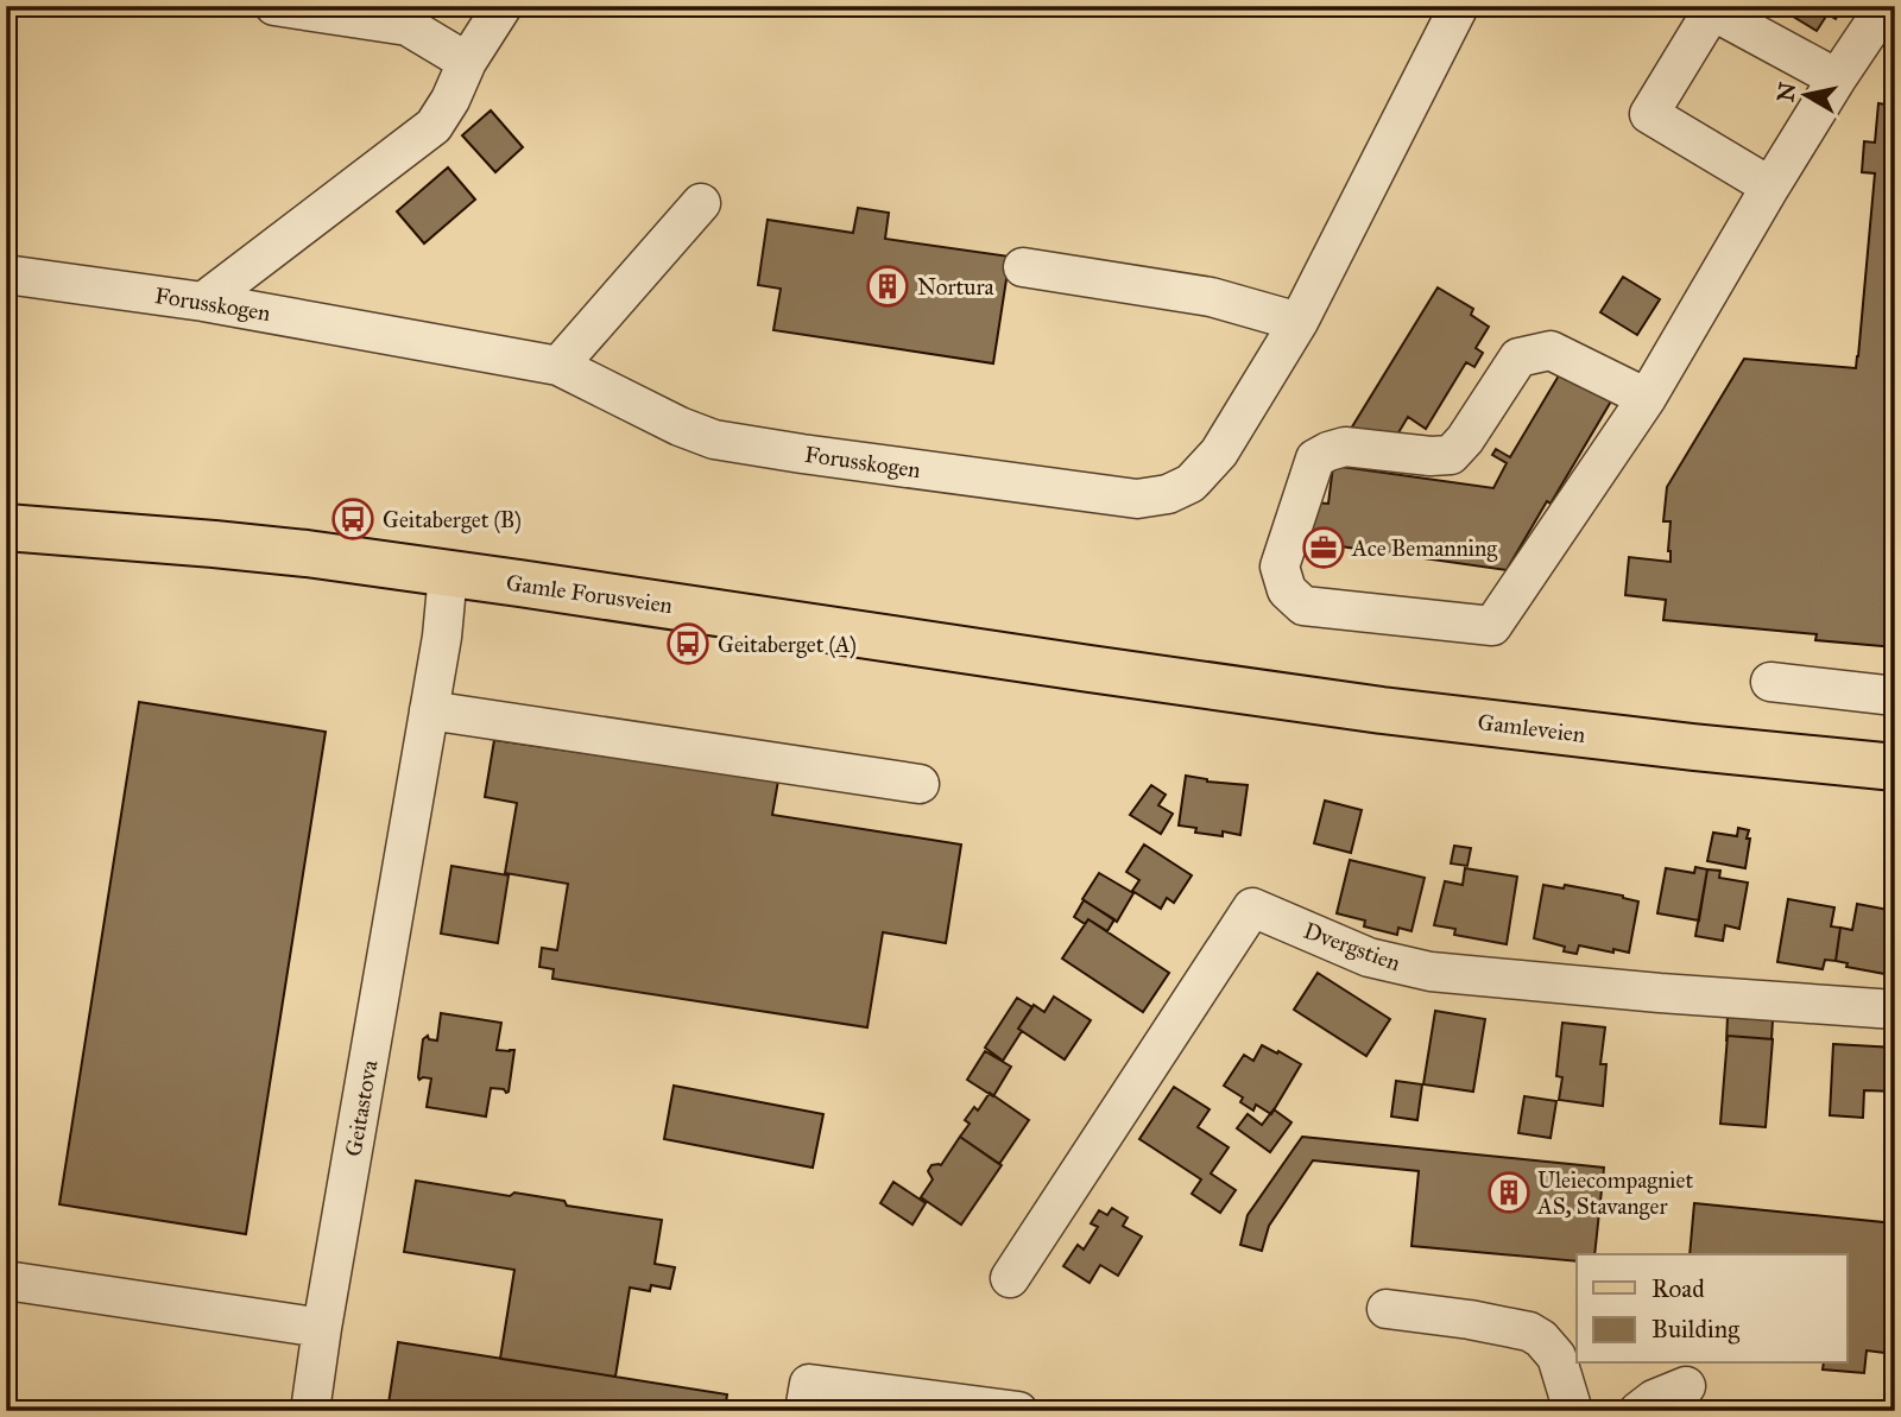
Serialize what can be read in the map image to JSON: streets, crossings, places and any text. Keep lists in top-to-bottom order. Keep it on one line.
{"streets":{"main road":["Gamle Forusveien","Gamleveien"],"street":["Forusskogen","Dvergstien","Geitastova"]},"crossings":[["Gamle Forusveien","Gamleveien"],["Gamle Forusveien","Geitastova"]],"places":{"building":["Nortura","Uleiecompagniet AS, Stavanger"],"bus stop":["Geitaberget (B)","Geitaberget (A)"],"office":["Ace Bemanning"]},"legend":["Road","Building"],"north":"left"}
